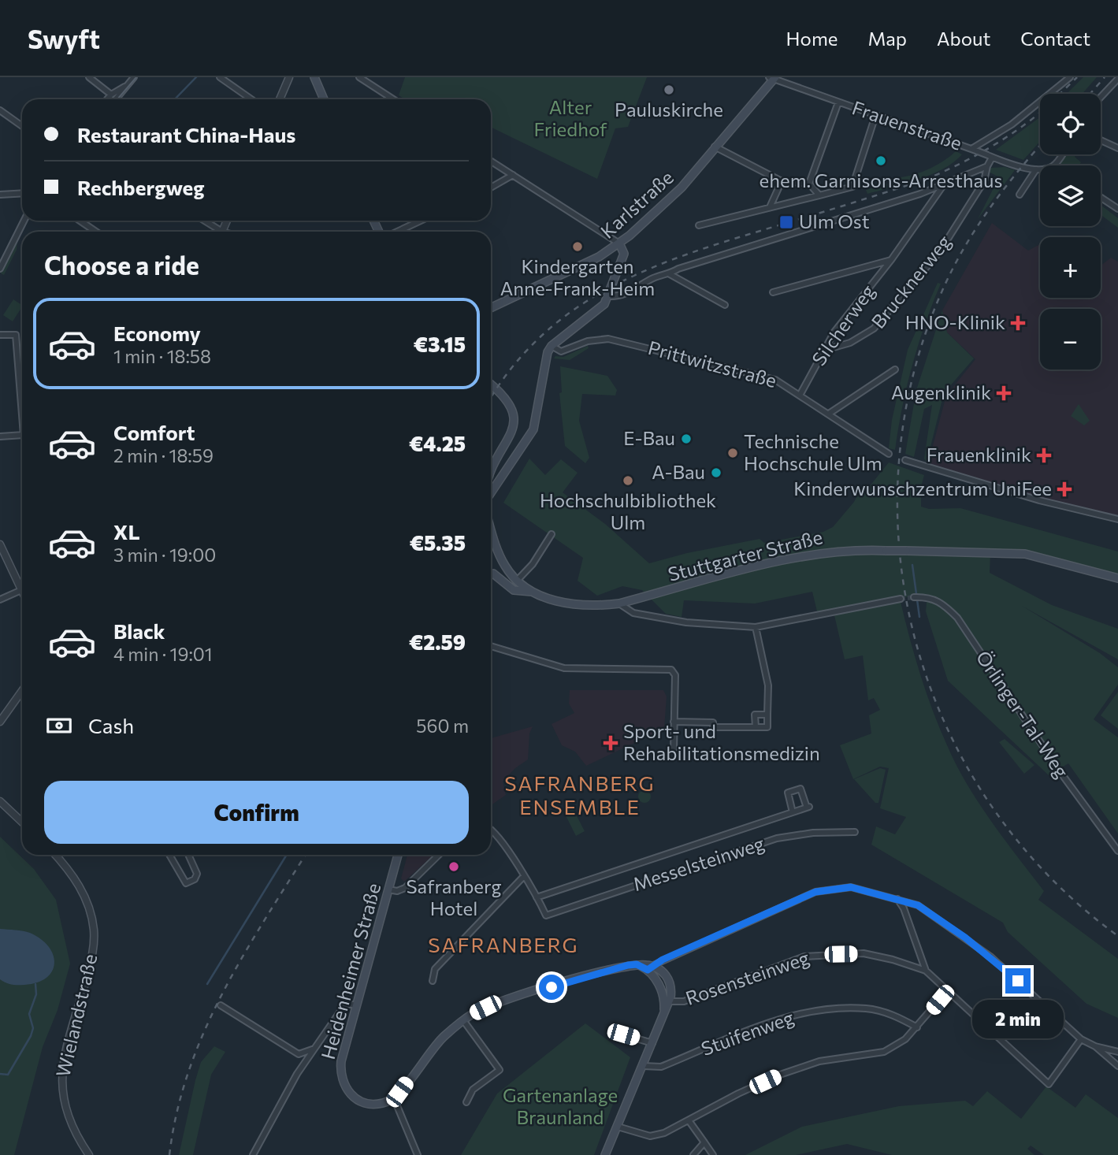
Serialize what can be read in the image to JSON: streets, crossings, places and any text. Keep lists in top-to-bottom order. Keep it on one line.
{"streets":{"main road":["Karlstraße","Stuttgarter Straße","Heidenheimer Straße"],"street":["Frauenstraße","Brucknerweg","Silcherweg","Prittwitzstraße","Örlinger-Tal-Weg","Messelsteinweg","Rosensteinweg","Wielandstraße","Stuifenweg"]},"crossings":[["Frauenstraße","Karlstraße"],["Frauenstraße","Brucknerweg"],["Brucknerweg","Silcherweg"],["Silcherweg","Prittwitzstraße"]],"districts":["SAFRANBERG ENSEMBLE","SAFRANBERG"],"parks":["Alter Friedhof","Gartenanlage Braunland"],"places":{"other":["Pauluskirche","ehem. Garnisons-Arresthaus","Kindergarten Anne-Frank-Heim","E-Bau","Technische Hochschule Ulm","A-Bau","Hochschulbibliothek Ulm","Safranberg Hotel"],"transit":["Ulm Ost"],"health":["HNO-Klinik","Augenklinik","Frauenklinik","Kinderwunschzentrum UniFee","Sport- und Rehabilitationsmedizin"]},"page":{"header":"Swyft","nav":["Home","Map","About","Contact"],"map_buttons":["+","−"],"banner":["Restaurant China-Haus","Rechbergweg"],"heading":"Choose a ride","list":[{"name":"Economy","note":"1 min · 18:58","value":"€3.15"},{"name":"Comfort","note":"2 min · 18:59","value":"€4.25"},{"name":"XL","note":"3 min · 19:00","value":"€5.35"},{"name":"Black","note":"4 min · 19:01","value":"€2.59"}],"pay":["Cash","560 m"],"buttons":"Confirm","bubble":"2 min"}}
